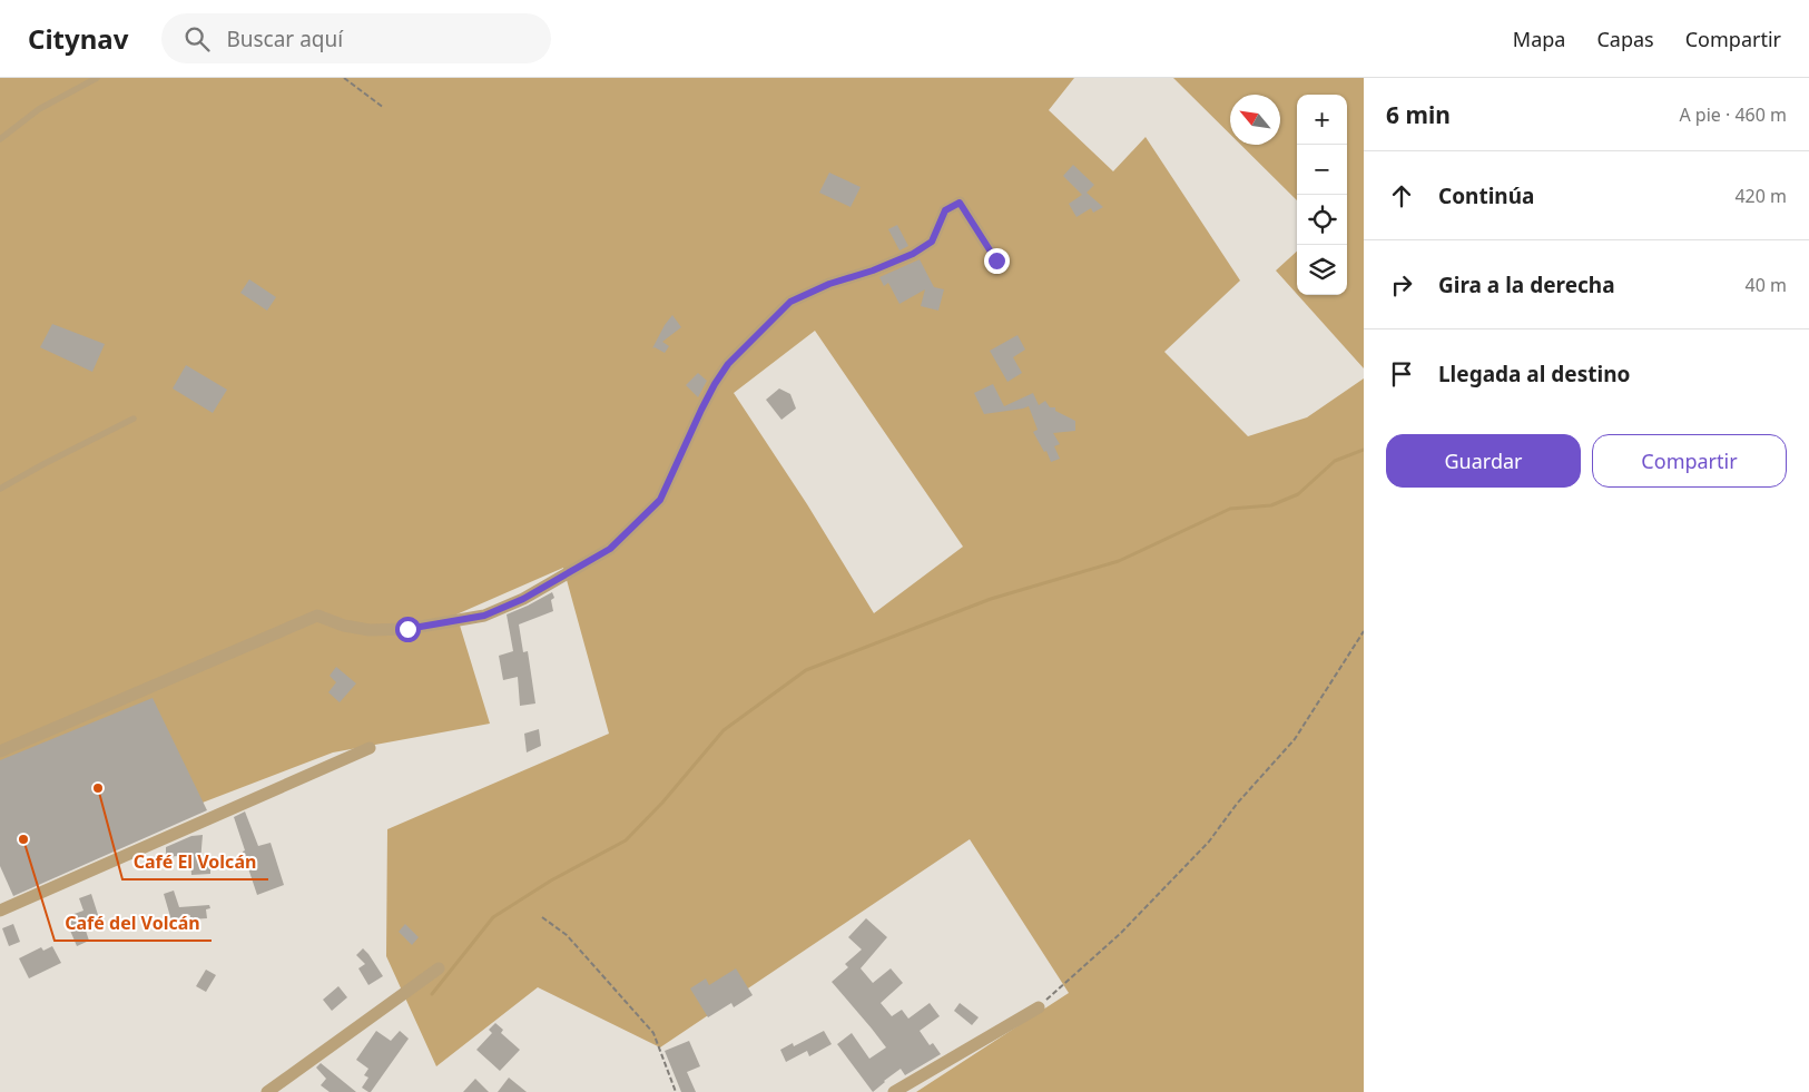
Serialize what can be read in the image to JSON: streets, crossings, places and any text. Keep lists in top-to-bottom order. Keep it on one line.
{"places":["Café El Volcán","Café del Volcán"],"north":"top left","page":{"header":"Citynav","search":"Buscar aquí","nav":["Mapa","Capas","Compartir"],"heading":["6 min","A pie · 460 m"],"map_buttons":["+","−"],"list":[["Continúa","420 m"],["Gira a la derecha","40 m"],"Llegada al destino"],"buttons":["Guardar","Compartir"]}}
